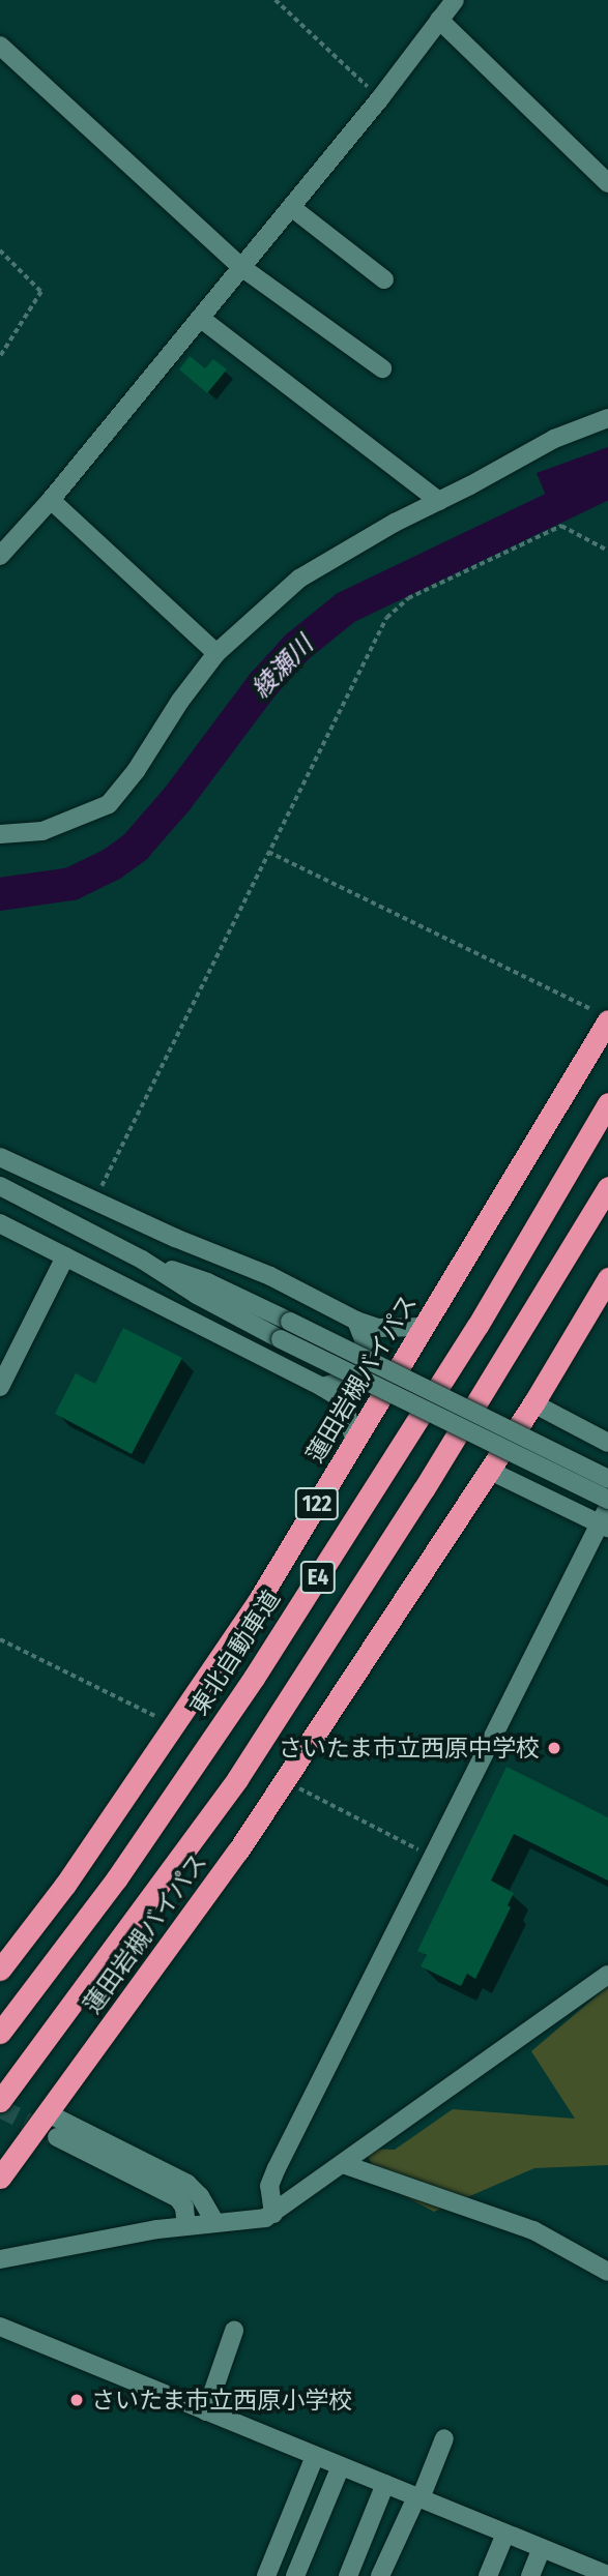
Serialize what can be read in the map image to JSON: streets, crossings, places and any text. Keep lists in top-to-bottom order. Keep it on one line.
{"streets":{"highway":["蓮田岩槻バイパス","122","E4","東北自動車道"]},"water":["綾瀬川"],"places":["さいたま市立西原中学校","さいたま市立西原小学校"]}
